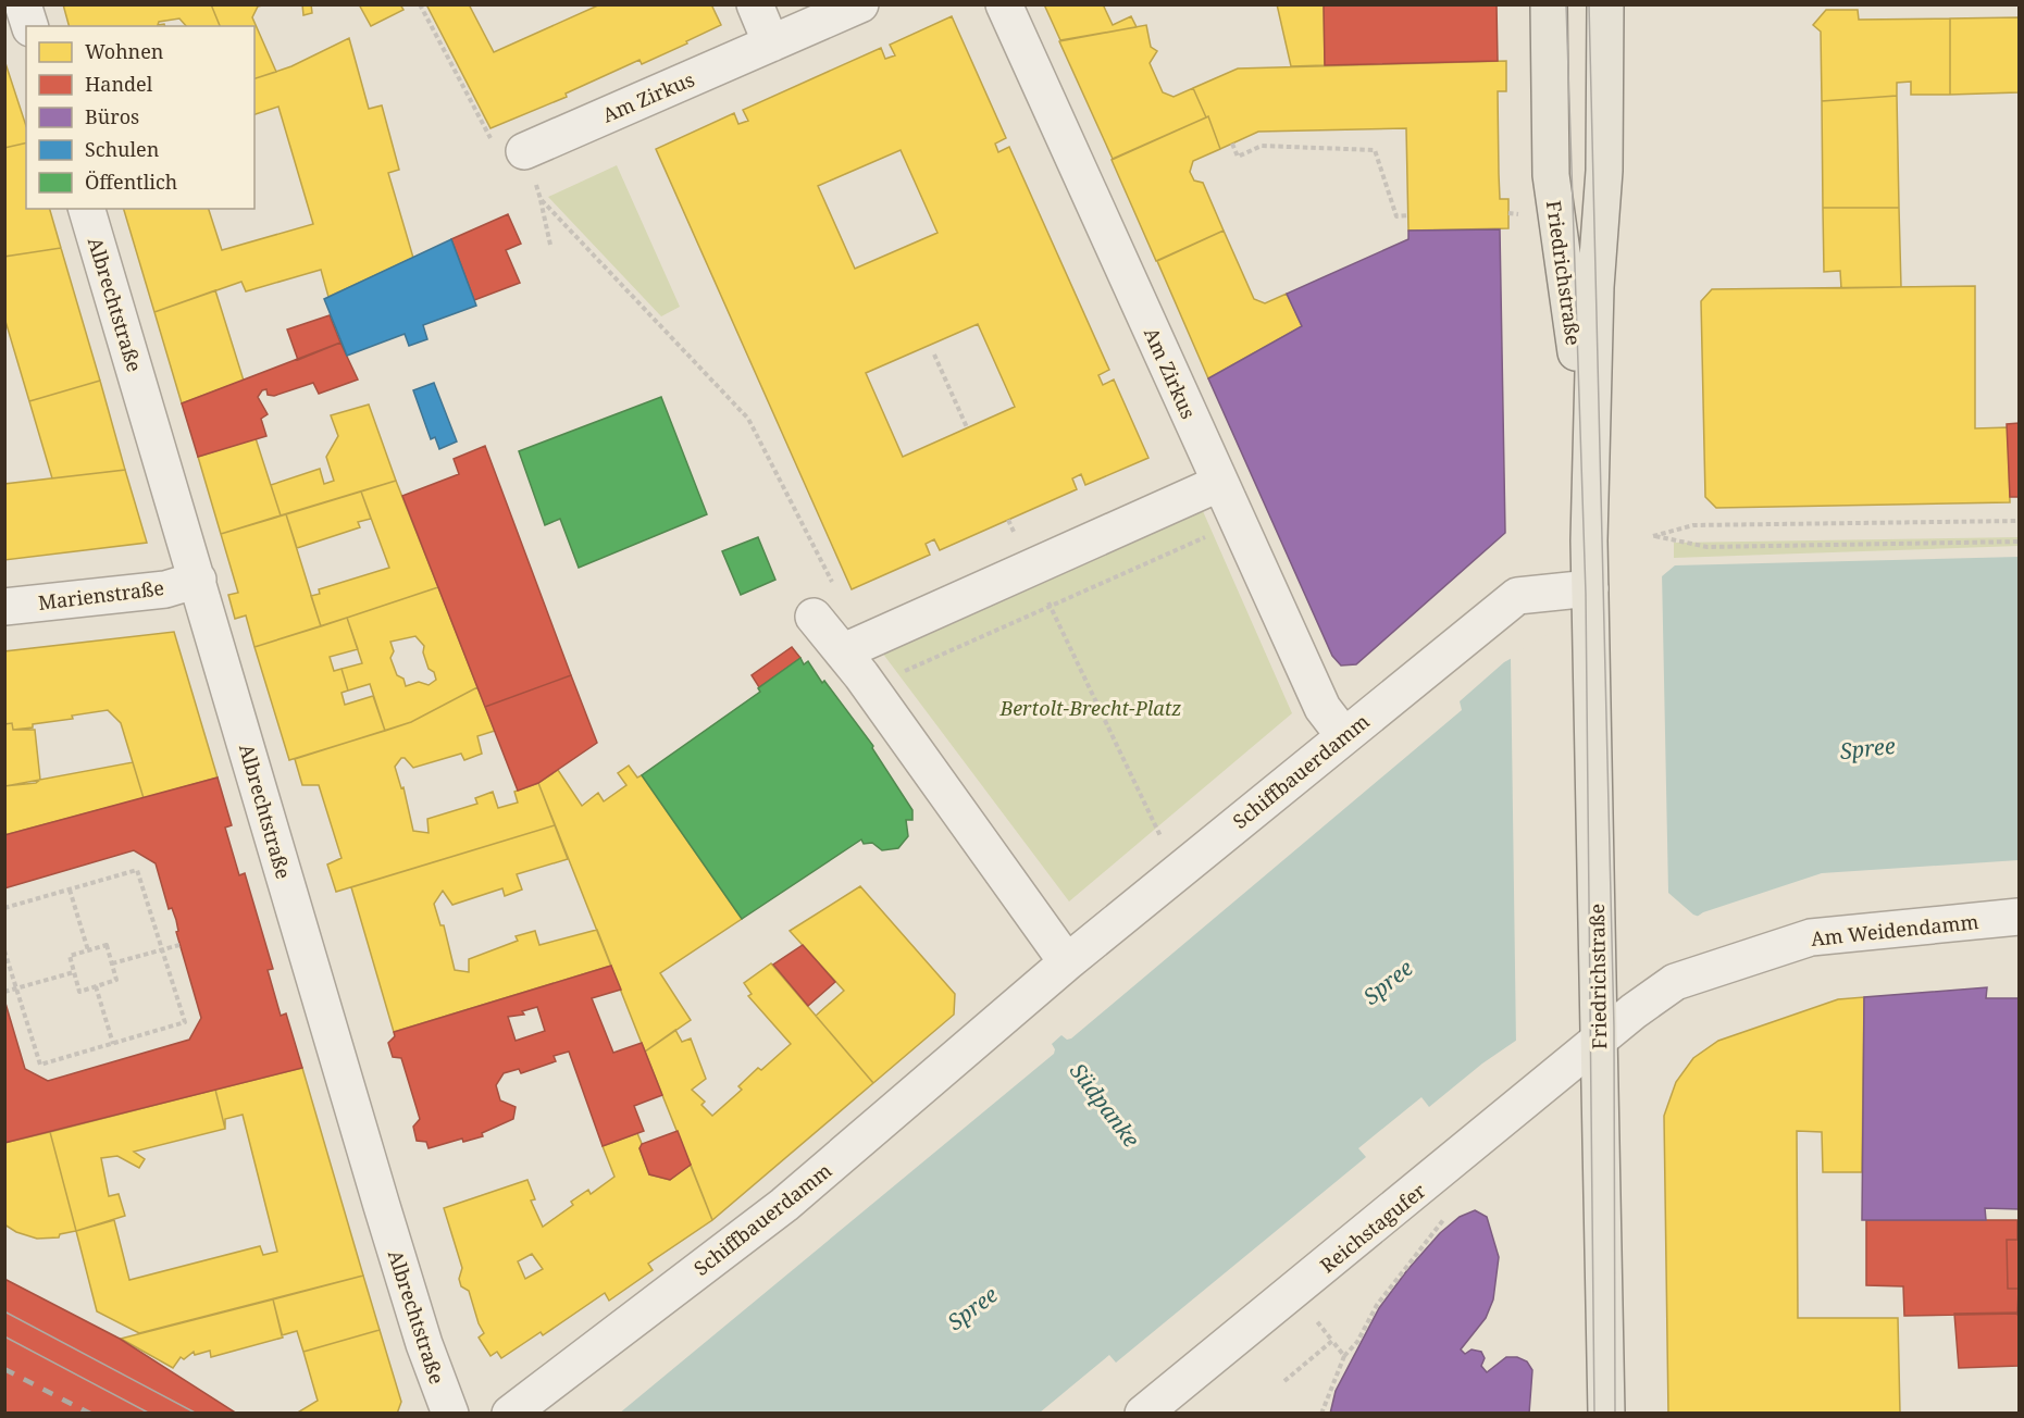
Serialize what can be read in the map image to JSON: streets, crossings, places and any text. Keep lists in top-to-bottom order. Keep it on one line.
{"streets":{"main road":["Friedrichstraße"],"street":["Am Zirkus","Albrechtstraße","Marienstraße","Schiffbauerdamm","Am Weidendamm","Reichstagufer"]},"crossings":[["Am Zirkus","Schiffbauerdamm"],["Friedrichstraße","Schiffbauerdamm"],["Friedrichstraße","Am Weidendamm"],["Friedrichstraße","Reichstagufer"],["Albrechtstraße","Marienstraße"],["Am Weidendamm","Reichstagufer"]],"water":["Spree","Südpanke"],"parks":["Bertolt-Brecht-Platz"],"legend":["Wohnen","Handel","Büros","Schulen","Öffentlich"]}
